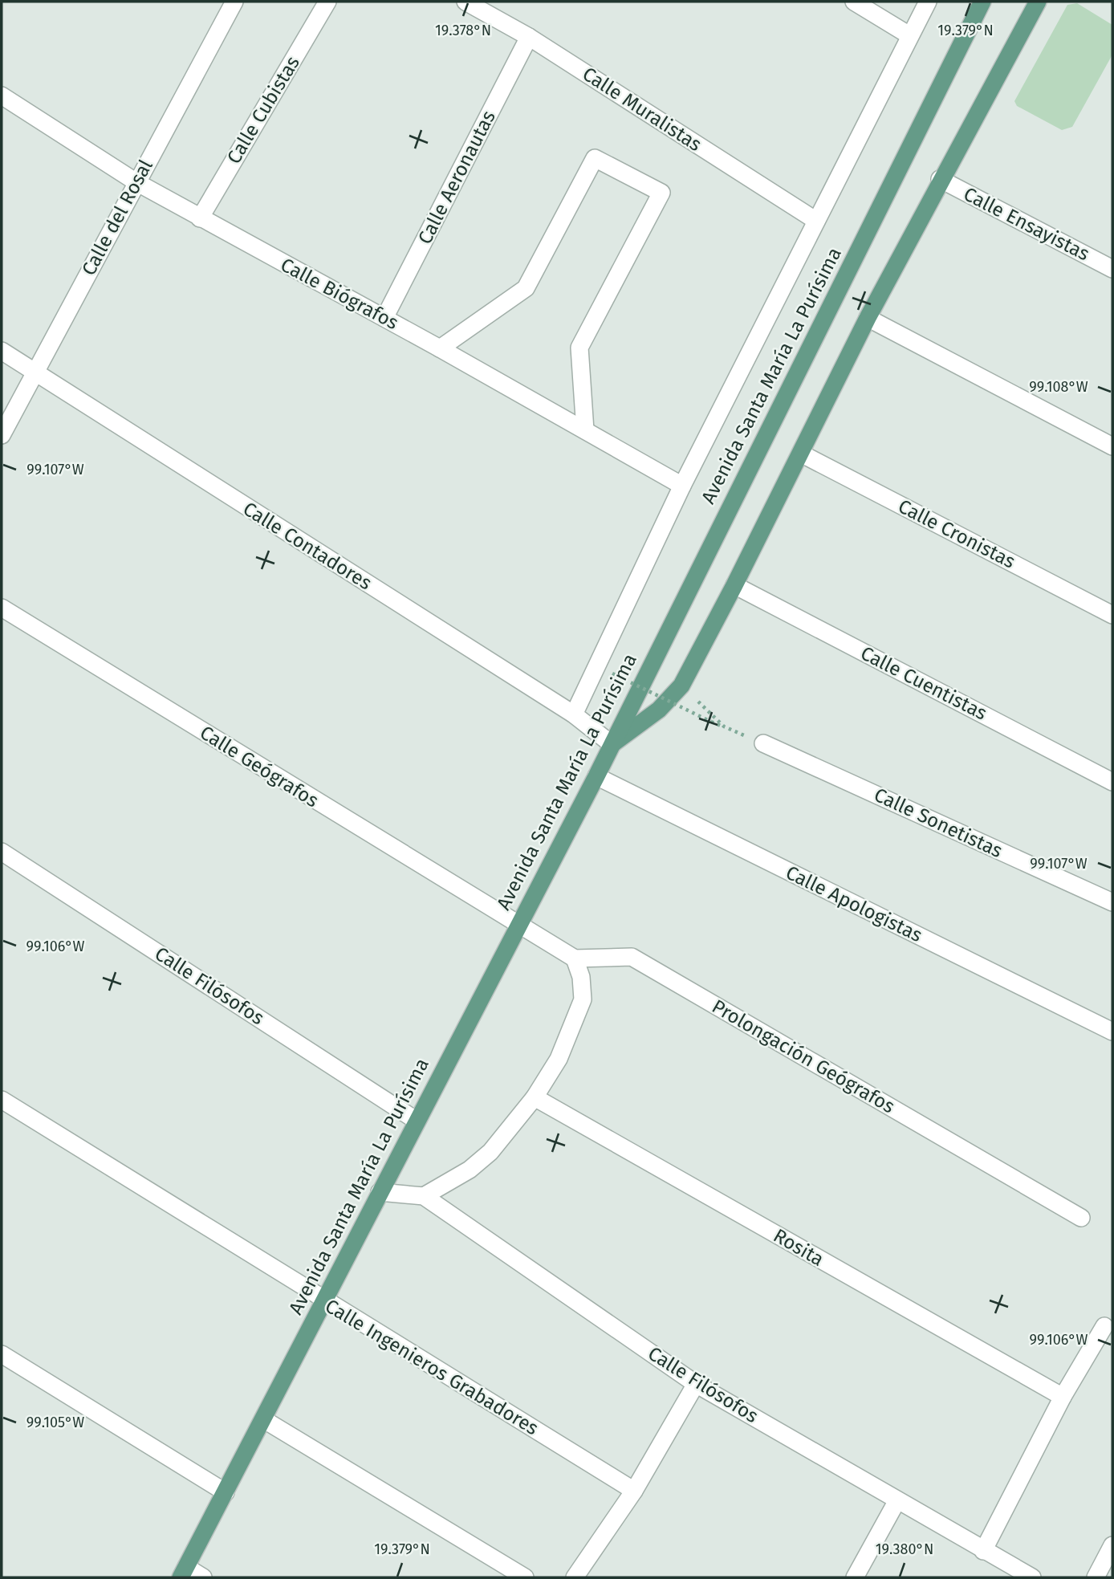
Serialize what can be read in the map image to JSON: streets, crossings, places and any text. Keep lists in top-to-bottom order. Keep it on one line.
{"streets":{"main road":["Avenida Santa María La Purísima"],"street":["Calle Muralistas","Calle Cubistas","Calle Aeronautas","Calle del Rosal","Calle Ensayistas","Calle Biógrafos","Calle Cronistas","Calle Contadores","Calle Cuentistas","Calle Geógrafos","Calle Sonetistas","Calle Apologistas","Calle Filósofos","Prolongación Geógrafos","Rosita","Calle Ingenieros Grabadores"]},"crossings":[["Calle Muralistas","Calle Aeronautas"],["Calle Cubistas","Calle Biógrafos"],["Calle Aeronautas","Calle Biógrafos"],["Calle del Rosal","Calle Biógrafos"],["Calle del Rosal","Calle Contadores"],["Avenida Santa María La Purísima","Calle Contadores"],["Avenida Santa María La Purísima","Calle Geógrafos"],["Avenida Santa María La Purísima","Calle Apologistas"],["Avenida Santa María La Purísima","Calle Filósofos"],["Avenida Santa María La Purísima","Calle Ingenieros Grabadores"]],"coordinates":["19.378°N","19.379°N","99.108°W","99.107°W","99.106°W","99.105°W","19.380°N"]}
